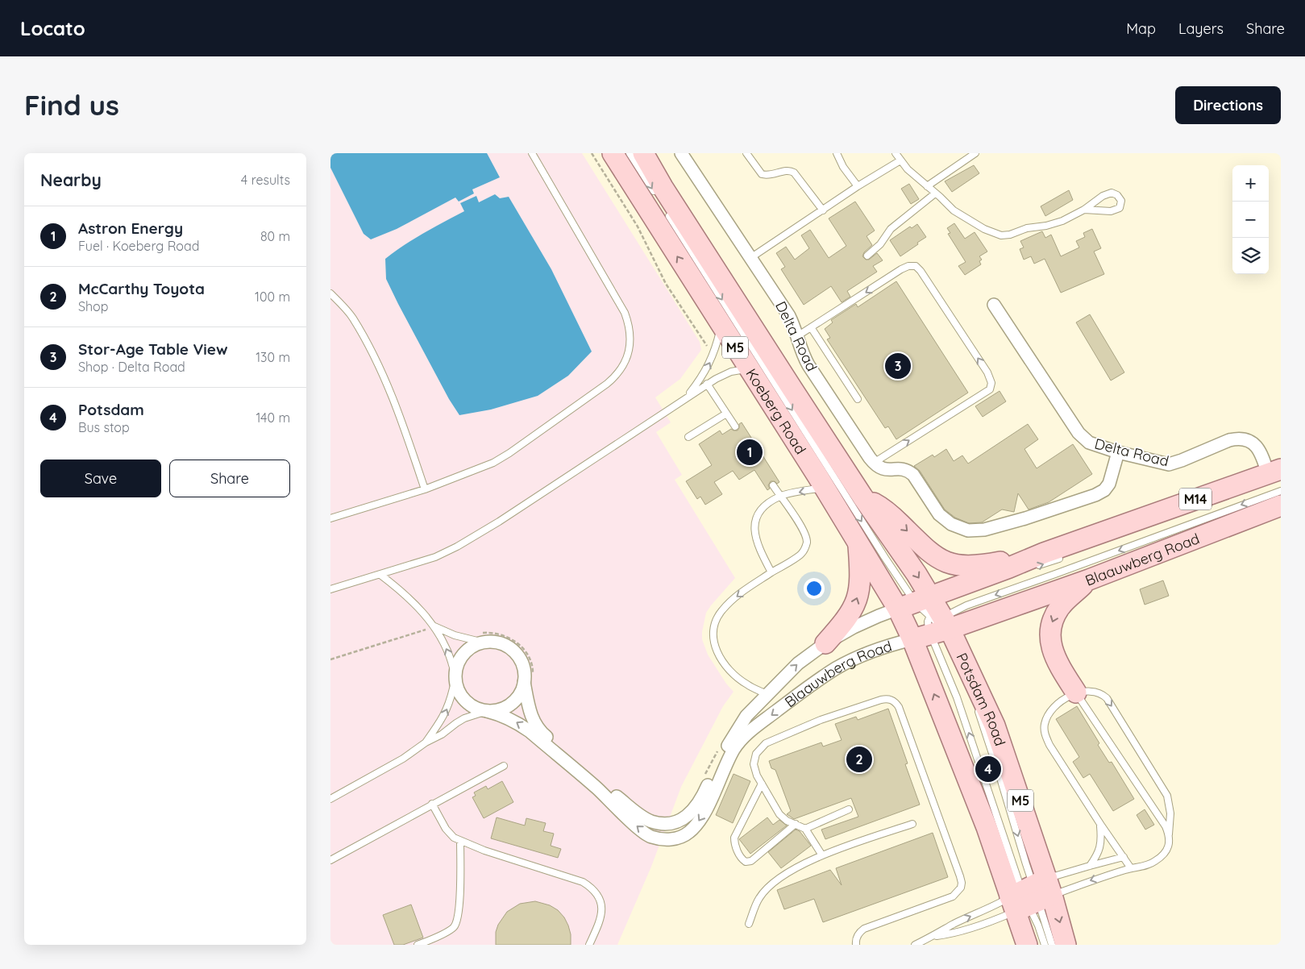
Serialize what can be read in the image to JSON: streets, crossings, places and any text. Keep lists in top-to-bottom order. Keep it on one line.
{"streets":{"main road":["M5","Koeberg Road","M14","Blaauwberg Road","Potsdam Road"],"street":["Delta Road"]},"crossings":[["Delta Road","Blaauwberg Road"],["Koeberg Road","Blaauwberg Road"],["Koeberg Road","Potsdam Road"],["Blaauwberg Road","Potsdam Road"]],"page":{"header":"Locato","nav":["Map","Layers","Share"],"buttons":["Directions",["Save","Share"]],"title":"Find us","heading":["Nearby","4 results"],"map_buttons":["+","−"],"list":[{"mark":"1","name":"Astron Energy","note":"Fuel · Koeberg Road","value":"80 m"},{"mark":"2","name":"McCarthy Toyota","note":"Shop","value":"100 m"},{"mark":"3","name":"Stor-Age Table View","note":"Shop · Delta Road","value":"130 m"},{"mark":"4","name":"Potsdam","note":"Bus stop","value":"140 m"}],"pins":["3","1","2","4"]}}
